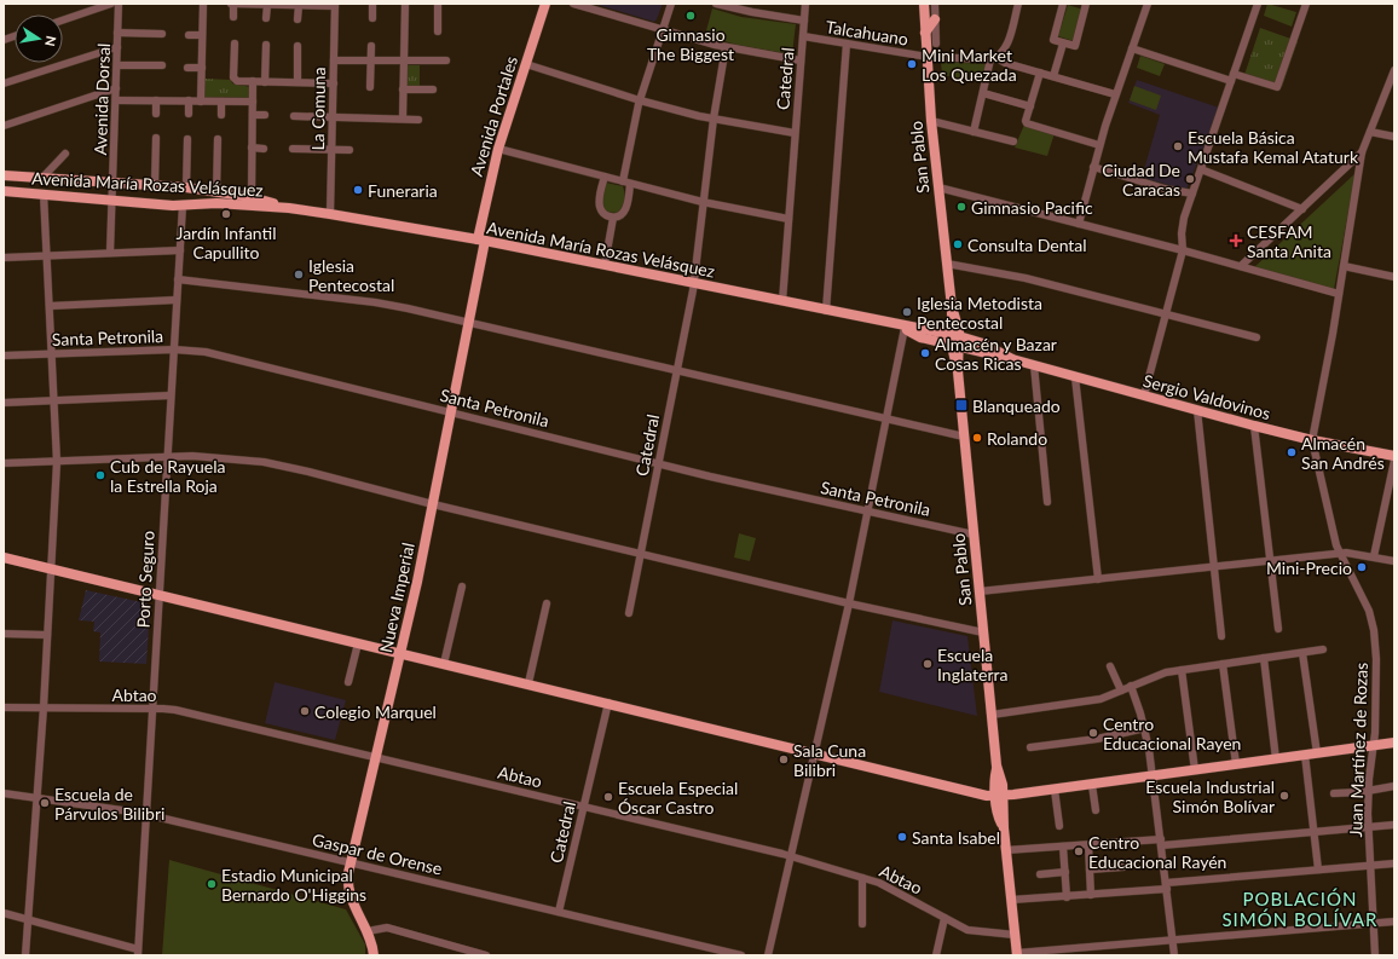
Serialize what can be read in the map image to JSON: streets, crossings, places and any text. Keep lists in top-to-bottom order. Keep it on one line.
{"streets":{"main road":["Avenida Portales","San Pablo","Avenida María Rozas Velásquez","Sergio Valdovinos","Nueva Imperial"],"street":["Talcahuano","Catedral","Avenida Dorsal","La Comuna","Santa Petronila","Porto Seguro","Abtao","Juan Martínez de Rozas","Gaspar de Orense"]},"crossings":[["Talcahuano","Catedral"],["Talcahuano","San Pablo"],["Catedral","Avenida María Rozas Velásquez"],["Catedral","Santa Petronila"],["Catedral","Abtao"],["Catedral","Gaspar de Orense"],["Avenida Dorsal","Avenida María Rozas Velásquez"],["La Comuna","Avenida María Rozas Velásquez"],["Avenida Portales","Avenida María Rozas Velásquez"],["Avenida Portales","Nueva Imperial"],["San Pablo","Avenida María Rozas Velásquez"],["San Pablo","Santa Petronila"],["San Pablo","Sergio Valdovinos"],["San Pablo","Abtao"],["Avenida María Rozas Velásquez","Sergio Valdovinos"],["Avenida María Rozas Velásquez","Porto Seguro"],["Avenida María Rozas Velásquez","Nueva Imperial"],["Santa Petronila","Porto Seguro"],["Santa Petronila","Nueva Imperial"],["Sergio Valdovinos","Juan Martínez de Rozas"],["Porto Seguro","Abtao"],["Porto Seguro","Gaspar de Orense"],["Nueva Imperial","Abtao"],["Nueva Imperial","Gaspar de Orense"]],"districts":["POBLACIÓN SIMÓN BOLÍVAR"],"places":{"other":["Gimnasio The Biggest","Mini Market Los Quezada","Escuela Básica Mustafa Kemal Ataturk","Ciudad De Caracas","Funeraria","Gimnasio Pacific","Jardín Infantil Capullito","Consulta Dental","Iglesia Pentecostal","Iglesia Metodista Pentecostal","Almacén y Bazar Cosas Ricas","Rolando","Almacén San Andrés","Cub de Rayuela la Estrella Roja","Mini-Precio","Escuela Inglaterra","Colegio Marquel","Centro Educacional Rayen","Sala Cuna Bilibri","Escuela Industrial Simón Bolívar","Escuela Especial Óscar Castro","Escuela de Párvulos Bilibri","Santa Isabel","Centro Educacional Rayén","Estadio Municipal Bernardo O'Higgins"],"health":["CESFAM Santa Anita"],"transit":["Blanqueado"]},"north":"right"}
